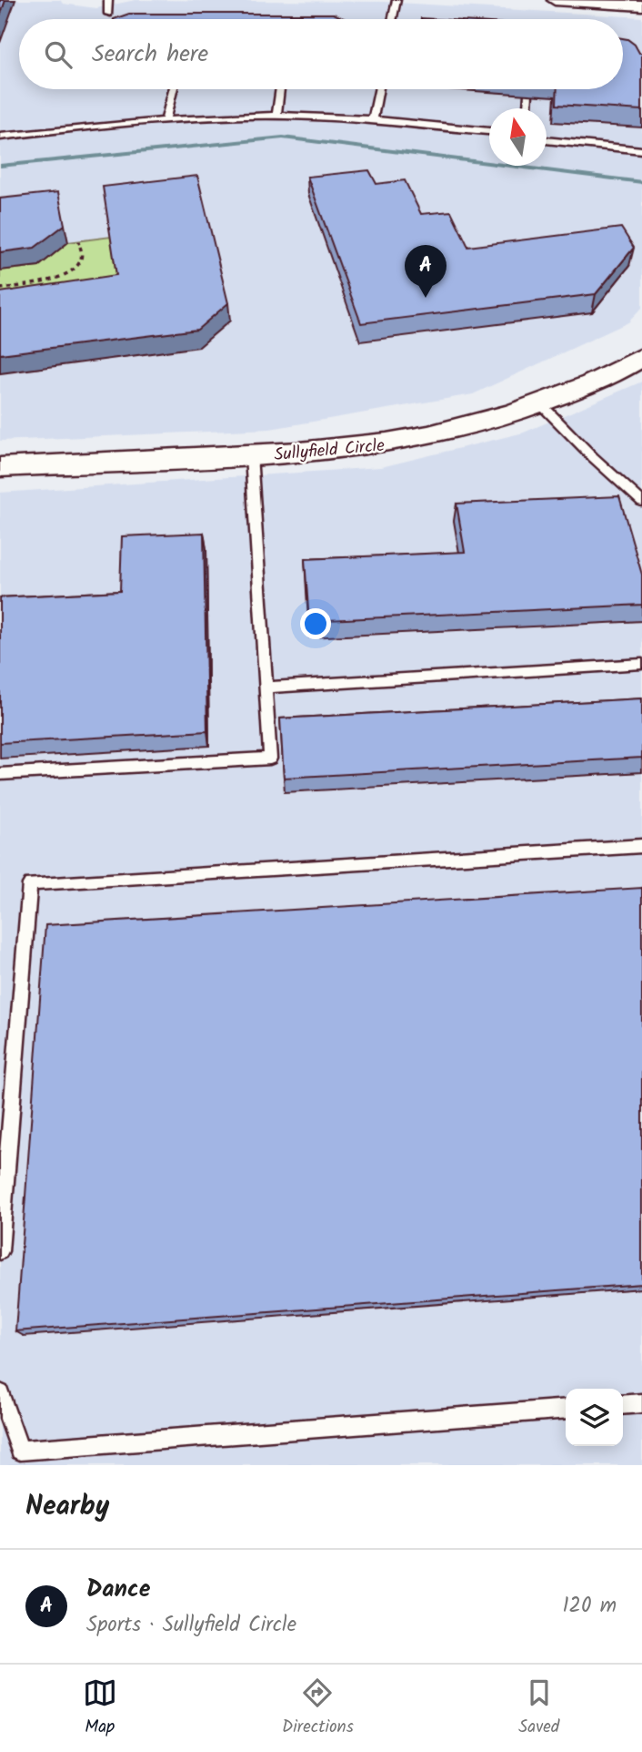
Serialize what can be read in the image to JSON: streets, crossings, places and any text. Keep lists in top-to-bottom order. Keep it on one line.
{"streets":{"street":["Sullyfield Circle"]},"north":"top","page":{"search":"Search here","pins":"A","heading":"Nearby","list":[{"mark":"A","name":"Dance","note":"Sports · Sullyfield Circle","value":"120 m"}],"nav":["Map","Directions","Saved"]}}
